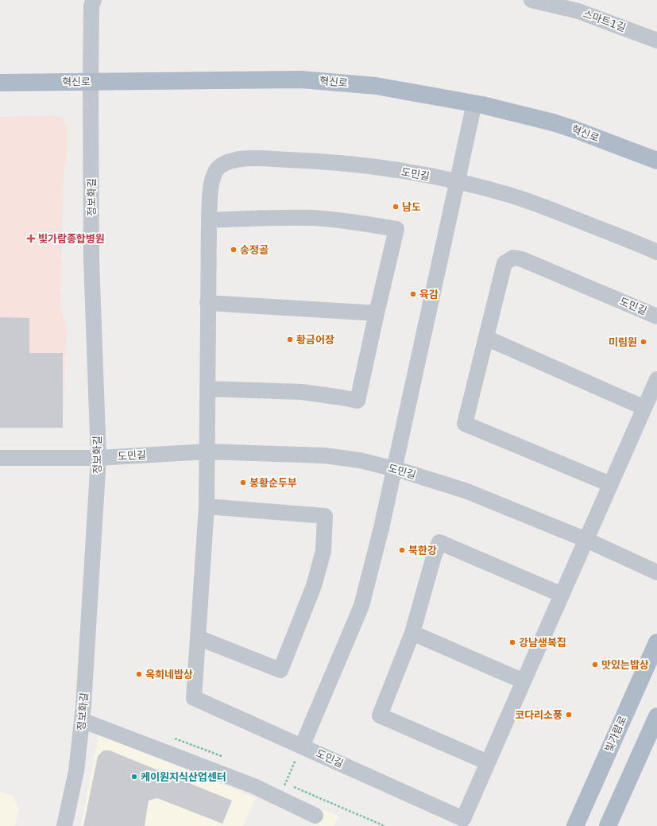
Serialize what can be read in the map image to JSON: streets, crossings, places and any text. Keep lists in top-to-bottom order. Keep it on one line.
{"streets":{"main road":["혁신로","빛가람로"],"street":["스마트1길","도민길","정보화길"]},"crossings":[["혁신로","정보화길"],["도민길","정보화길"]],"places":{"other":["남도","송정골","육감","황금어장","미림원","봉황순두부","북한강","강남생복집","맛있는밥상","옥희네밥상","코다리소풍","케이원지식산업센터"],"health":["빛가람종합병원"]}}
